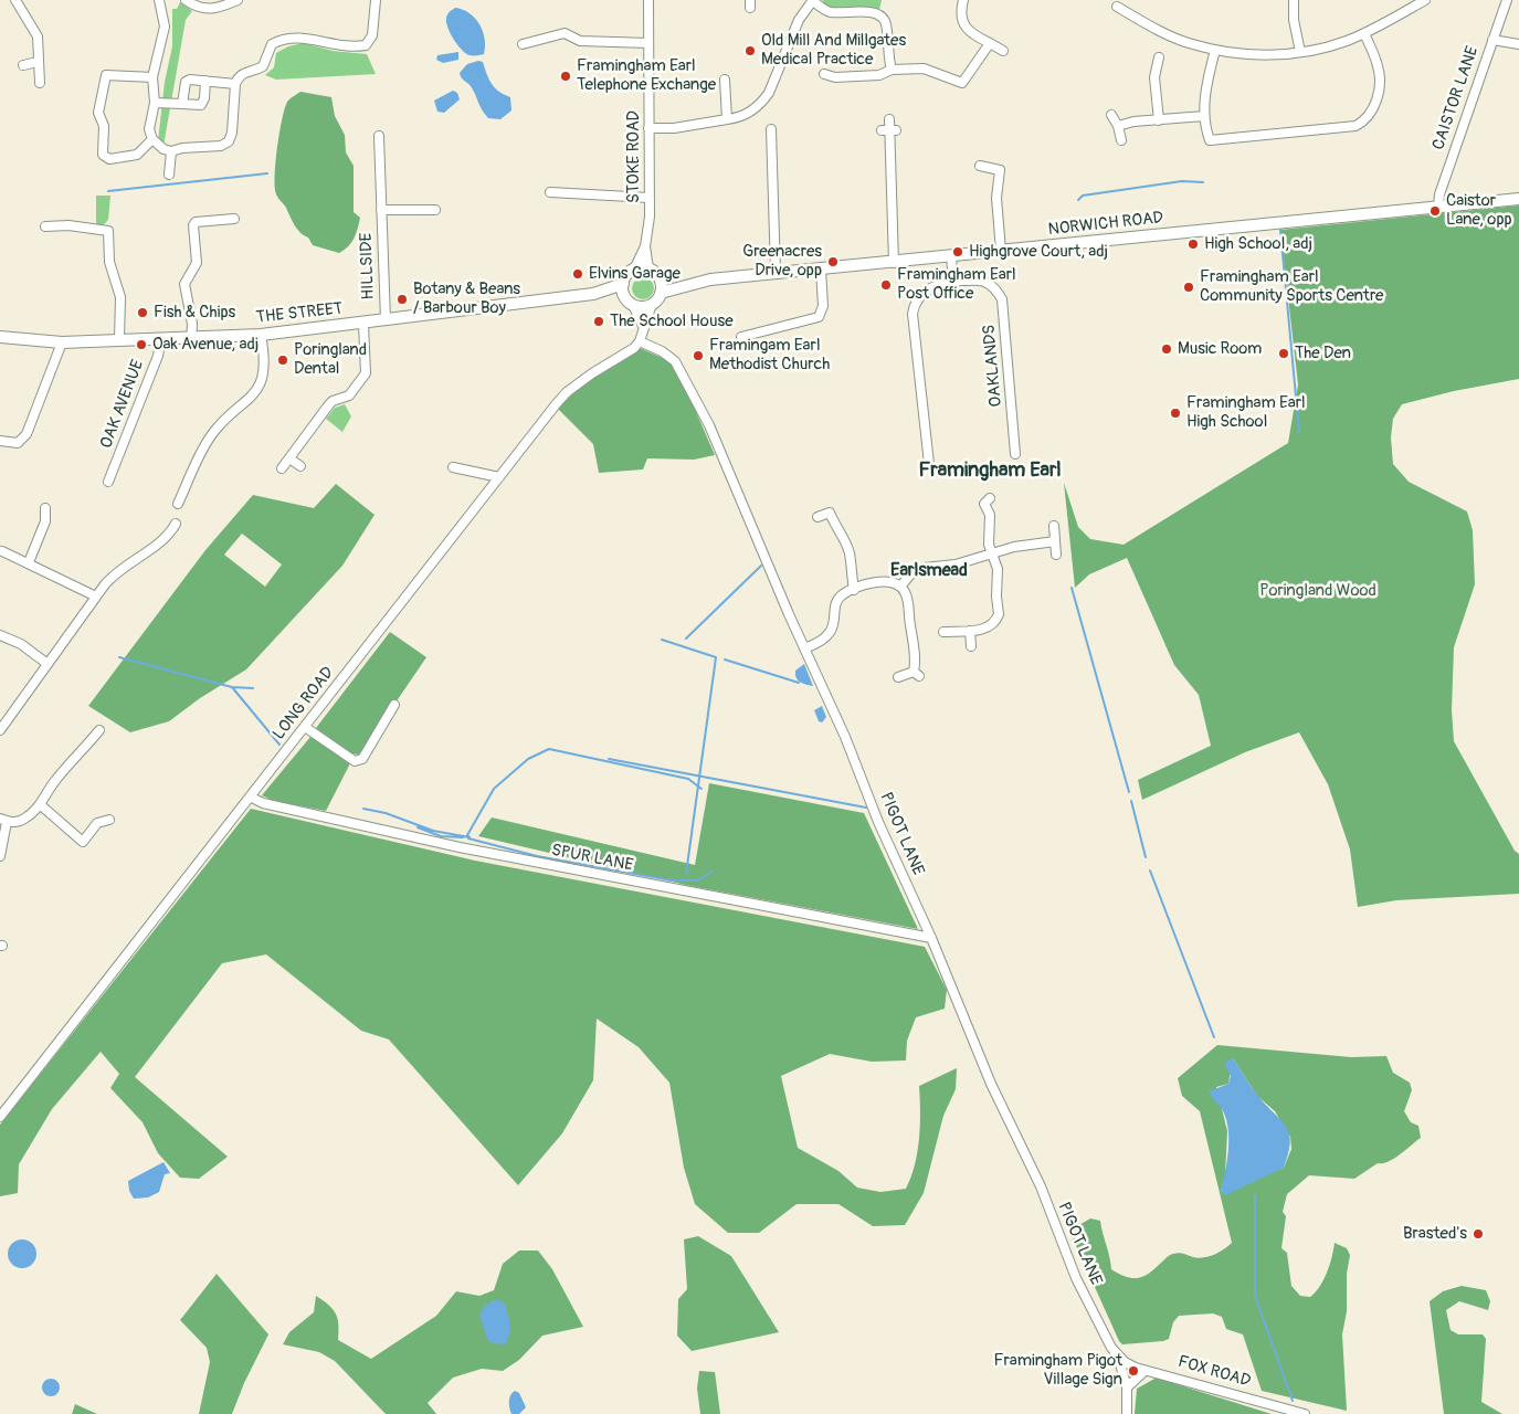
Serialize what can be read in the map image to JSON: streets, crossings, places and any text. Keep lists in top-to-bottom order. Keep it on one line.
{"streets":{"main road":["NORWICH ROAD","THE STREET"],"street":["CAISTOR LANE","STOKE ROAD","HILLSIDE","OAKLANDS","OAK AVENUE","LONG ROAD","PIGOT LANE","SPUR LANE","FOX ROAD"]},"crossings":[["CAISTOR LANE","NORWICH ROAD"],["STOKE ROAD","NORWICH ROAD"],["STOKE ROAD","THE STREET"],["NORWICH ROAD","THE STREET"],["HILLSIDE","THE STREET"],["THE STREET","OAK AVENUE"],["LONG ROAD","PIGOT LANE"],["LONG ROAD","SPUR LANE"],["PIGOT LANE","SPUR LANE"],["PIGOT LANE","FOX ROAD"]],"districts":["Framingham Earl","Earlsmead"],"parks":["Poringland Wood"],"places":["Old Mill And Millgates Medical Practice","Framingham Earl Telephone Exchange","Caistor Lane, opp","High School, adj","Highgrove Court, adj","Greenacres Drive, opp","Elvins Garage","Framingham Earl Post Office","Framingham Earl Community Sports Centre","Botany & Beans / Barbour Boy","Fish & Chips","The School House","Oak Avenue, adj","Music Room","The Den","Framingam Earl Methodist Church","Poringland Dental","Framingham Earl High School","Brasted's","Framingham Pigot Village Sign"]}
